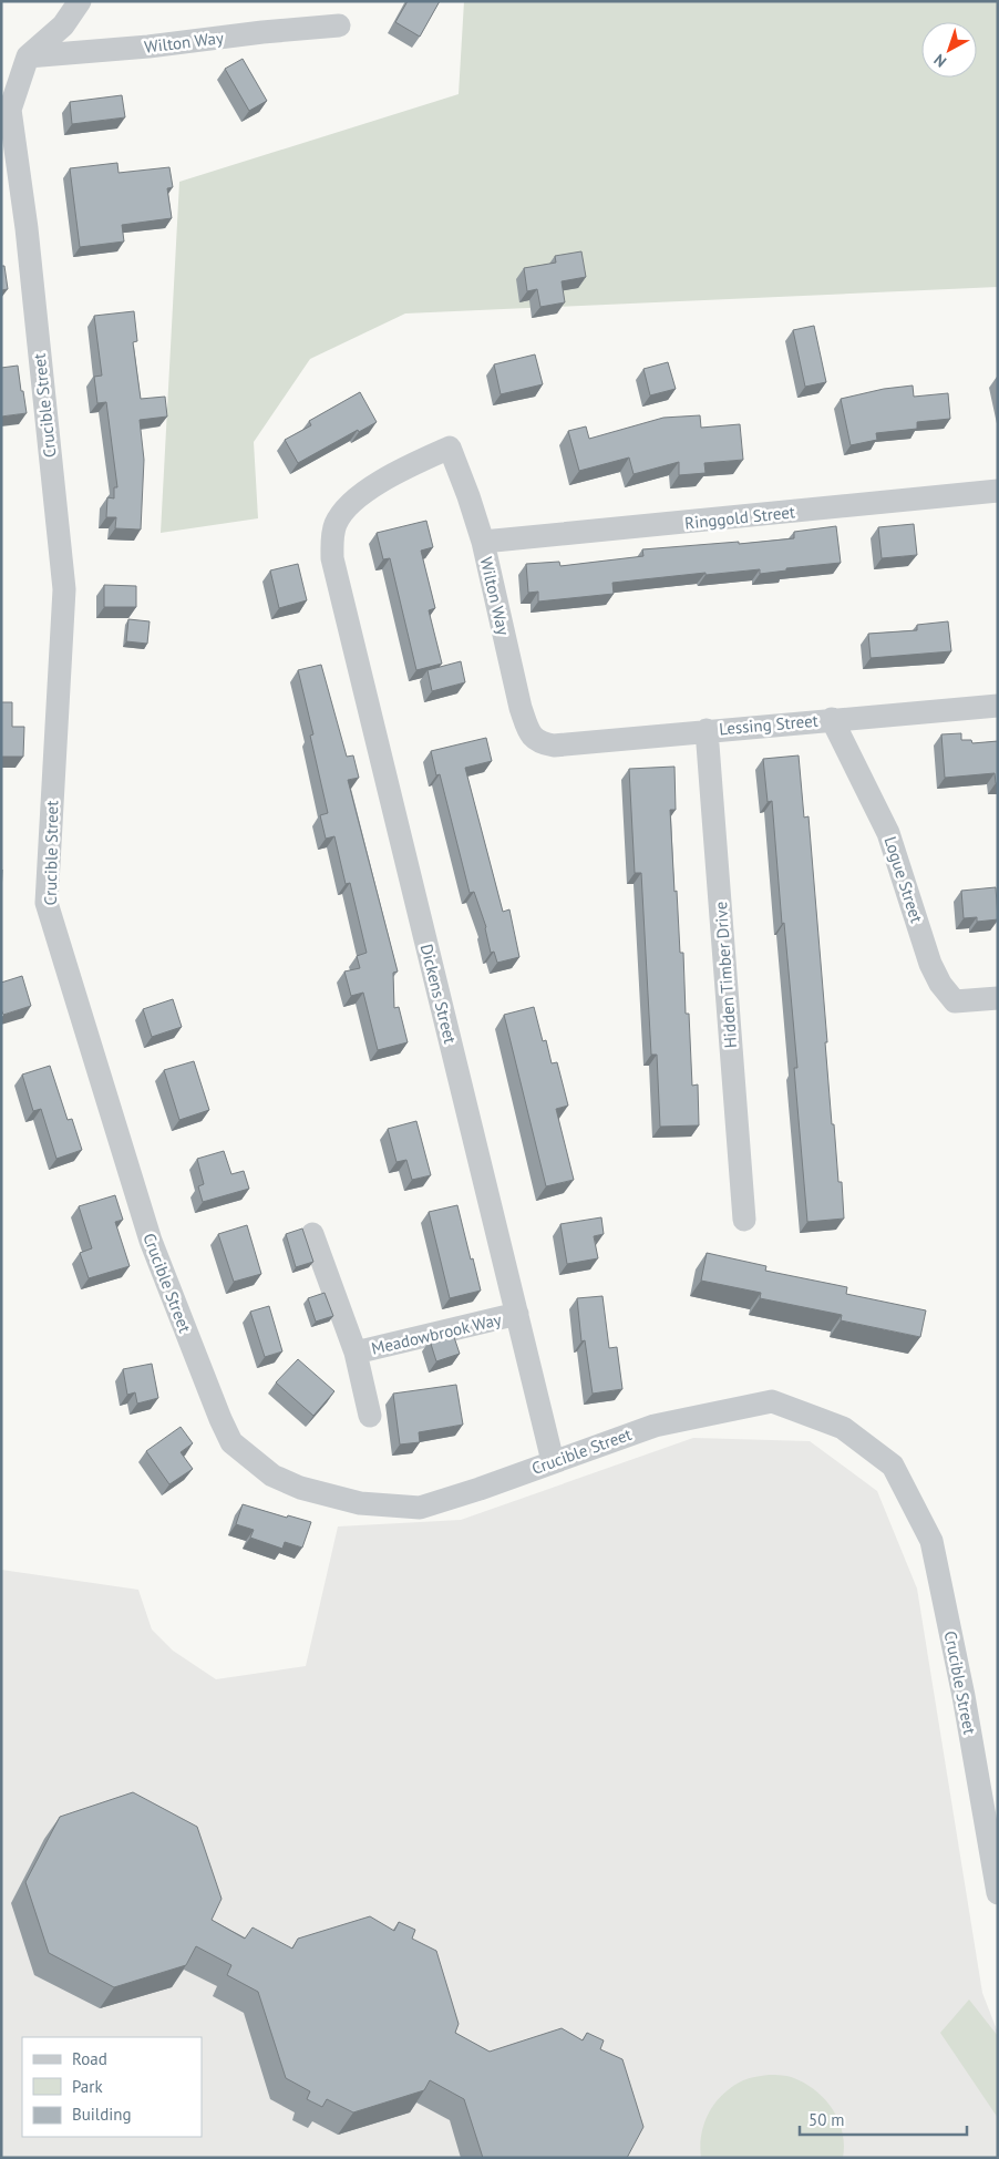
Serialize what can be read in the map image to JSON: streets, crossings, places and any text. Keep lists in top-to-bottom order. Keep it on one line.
{"streets":{"street":["Wilton Way","Crucible Street","Ringgold Street","Lessing Street","Logue Street","Hidden Timber Drive","Dickens Street","Meadowbrook Way"]},"crossings":[["Wilton Way","Crucible Street"],["Wilton Way","Ringgold Street"],["Wilton Way","Lessing Street"],["Wilton Way","Dickens Street"],["Crucible Street","Dickens Street"],["Lessing Street","Logue Street"],["Lessing Street","Hidden Timber Drive"],["Dickens Street","Meadowbrook Way"]],"legend":["Road","Park","Building"],"scale_bar":"50 m","north":"bottom left"}
